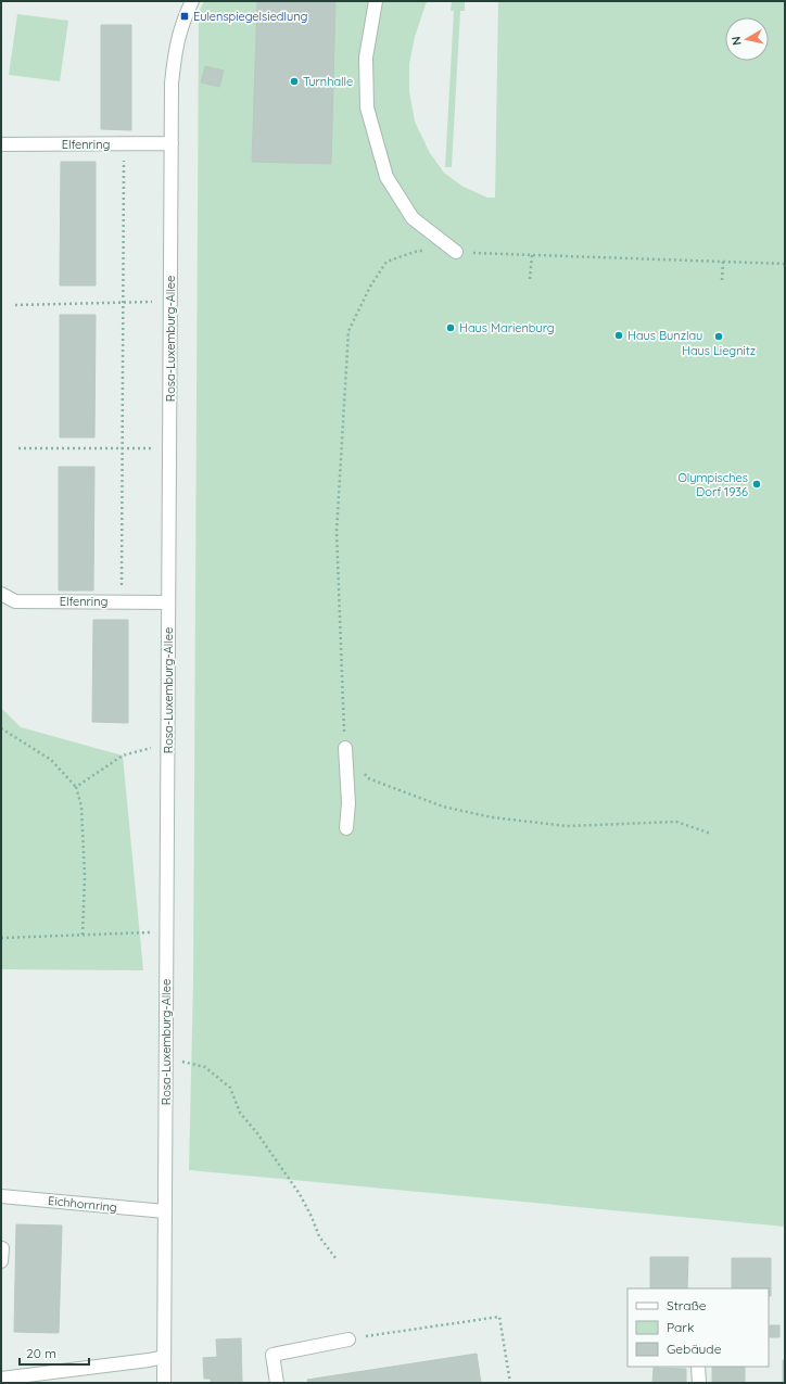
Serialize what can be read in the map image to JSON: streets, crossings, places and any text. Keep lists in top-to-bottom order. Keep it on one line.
{"streets":{"street":["Elfenring","Rosa-Luxemburg-Allee","Eichhornring"]},"crossings":[["Elfenring","Rosa-Luxemburg-Allee"],["Rosa-Luxemburg-Allee","Eichhornring"]],"places":{"transit":["Eulenspiegelsiedlung"],"other":["Turnhalle","Haus Marienburg","Haus Bunzlau","Haus Liegnitz","Olympisches Dorf 1936"]},"legend":["Straße","Park","Gebäude"],"scale_bar":"20 m","north":"left"}
